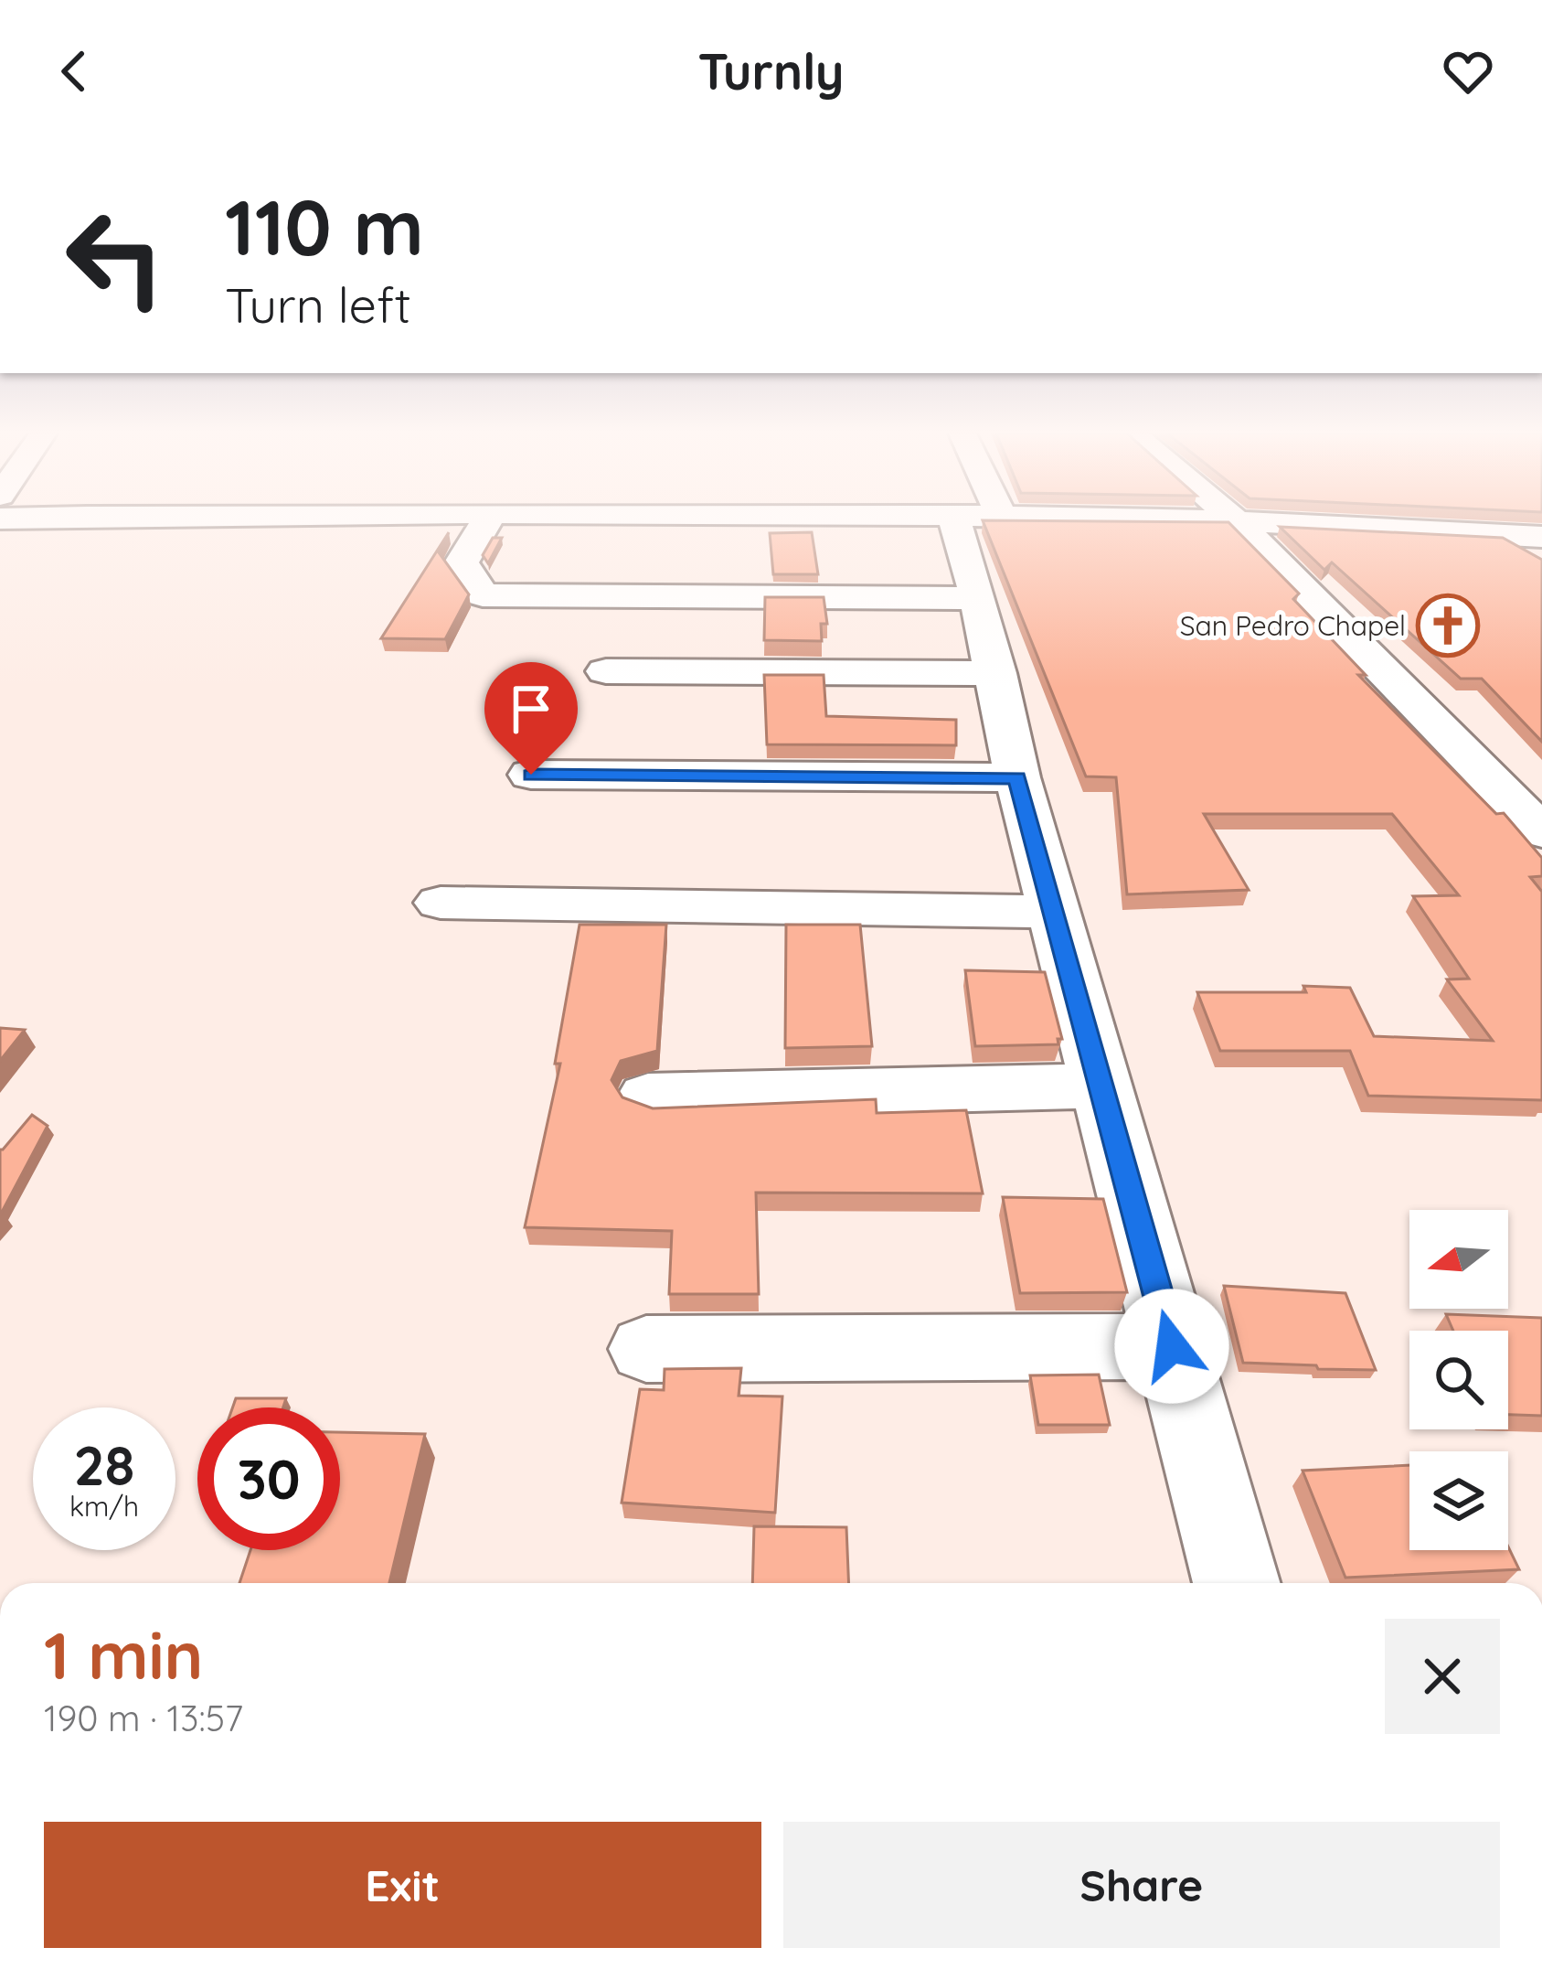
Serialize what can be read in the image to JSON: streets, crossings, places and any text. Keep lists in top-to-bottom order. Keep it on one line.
{"places":{"church":["San Pedro Chapel"]},"north":"left","page":{"header":"Turnly","turn":["110 m","Turn left"],"speed":"28 km/h","limit":"30","heading":["1 min","190 m · 13:57"],"buttons":["Exit","Share"]}}
